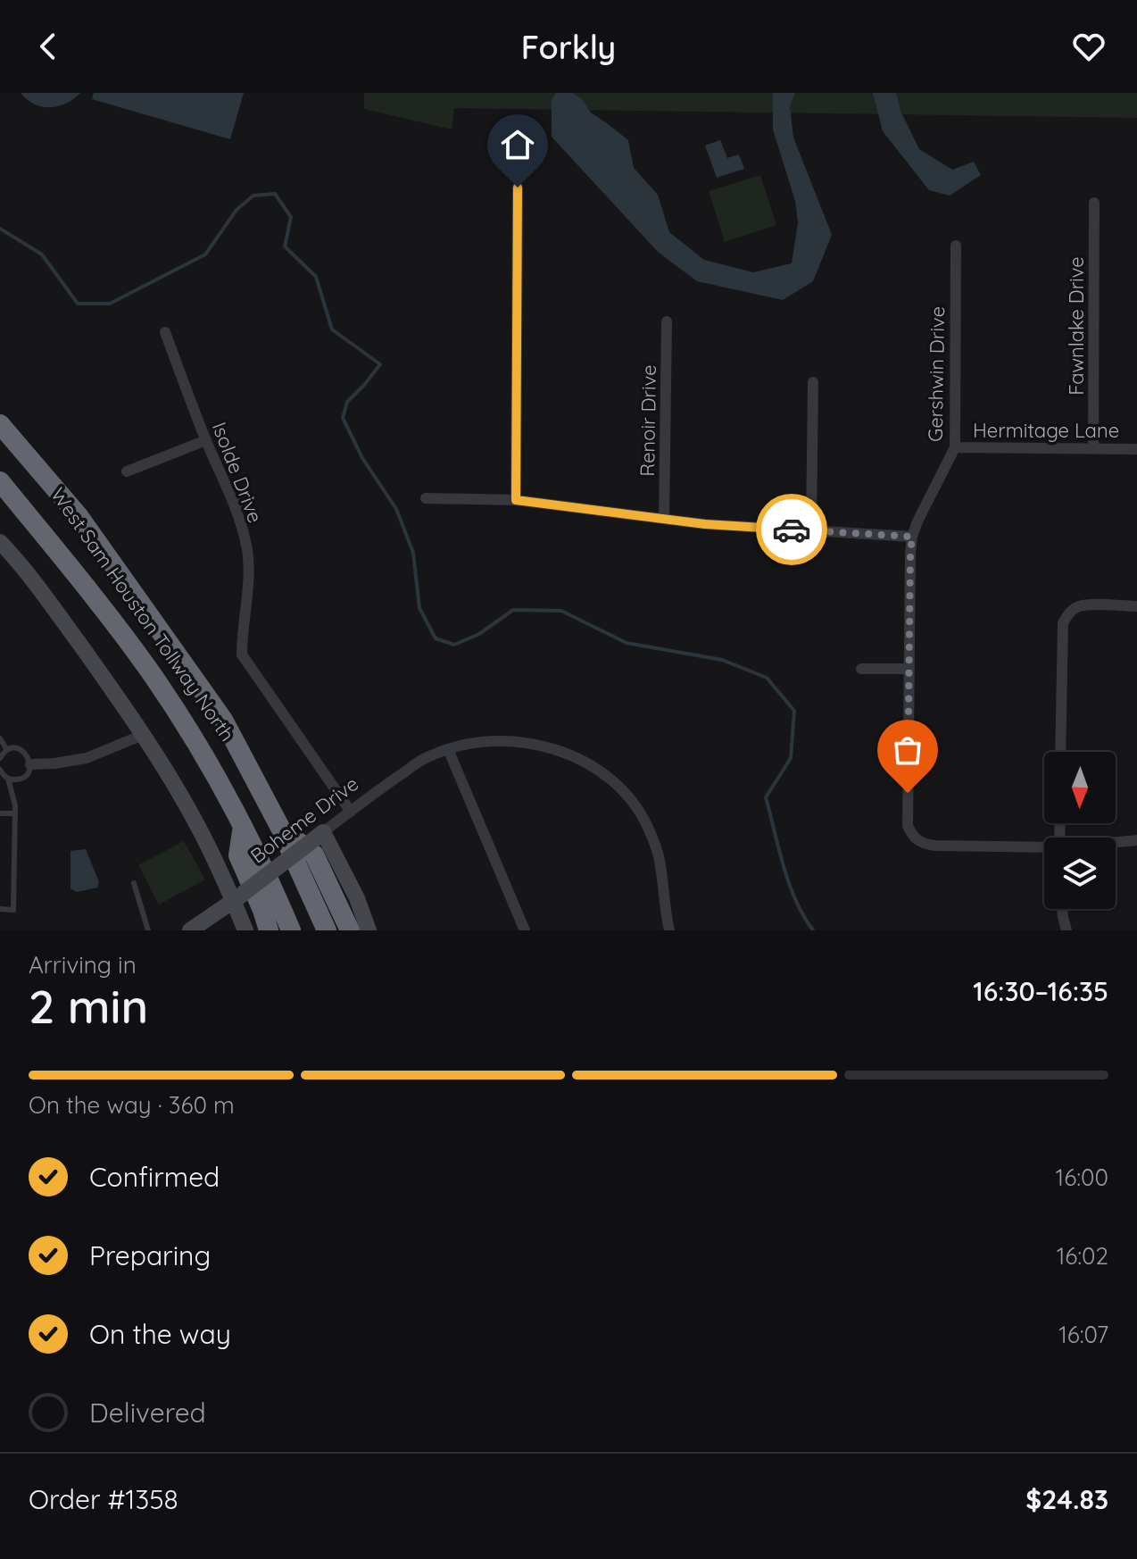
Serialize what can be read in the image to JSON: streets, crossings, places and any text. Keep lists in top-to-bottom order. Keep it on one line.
{"streets":{"highway":["West Sam Houston Tollway North"],"main road":["Boheme Drive"],"street":["Fawnlake Drive","Gershwin Drive","Renoir Drive","Hermitage Lane","Isolde Drive"]},"crossings":[["Fawnlake Drive","Hermitage Lane"],["Gershwin Drive","Hermitage Lane"],["Isolde Drive","Boheme Drive"]],"north":"bottom","page":{"header":"Forkly","heading":["2 min","Arriving in","16:30–16:35"],"panel":["Order #1358","$24.83"],"bar":"On the way · 360 m","list":[["Confirmed","16:00"],["Preparing","16:02"],["On the way","16:07"],"Delivered"]}}
